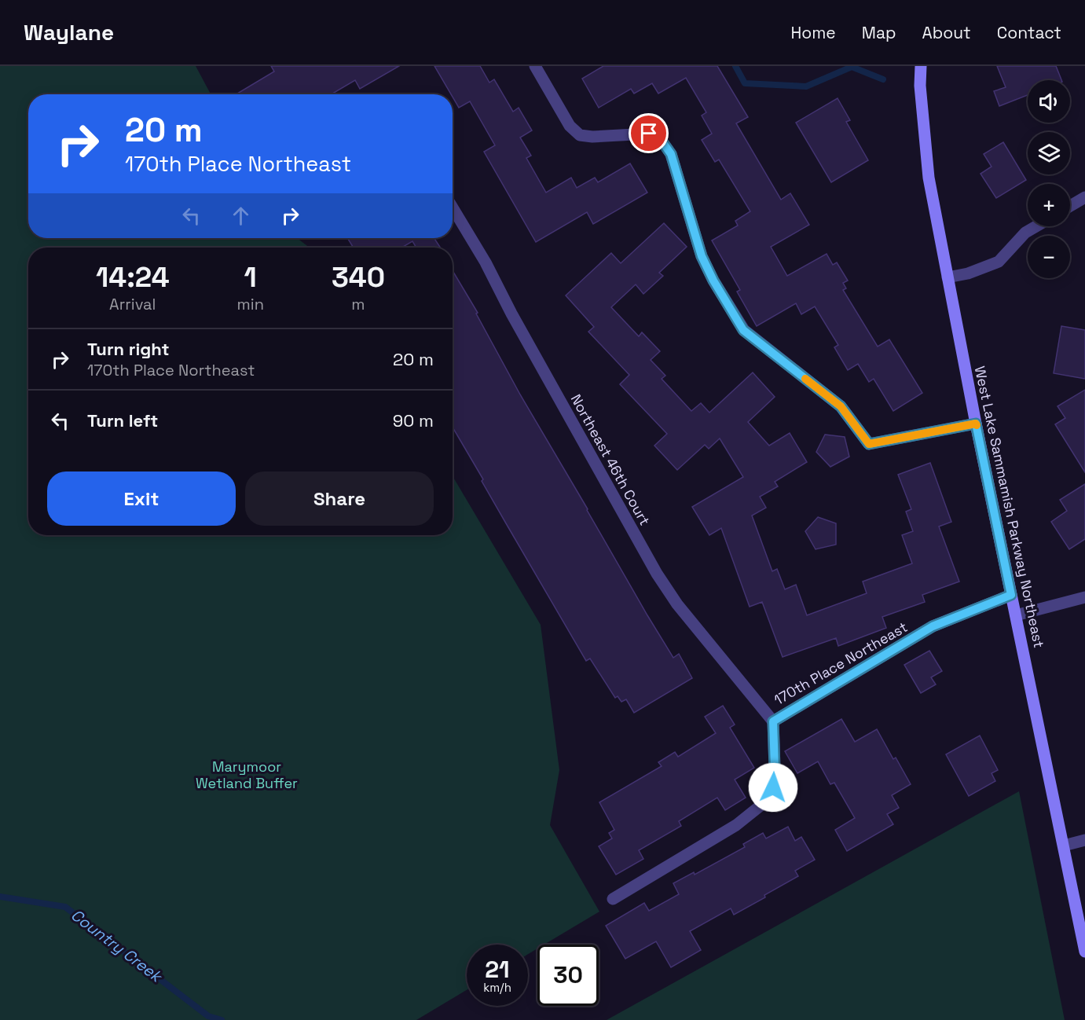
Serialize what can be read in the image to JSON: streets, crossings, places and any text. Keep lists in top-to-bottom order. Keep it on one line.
{"streets":{"main road":["West Lake Sammamish Parkway Northeast"],"street":["Northeast 46th Court","170th Place Northeast"]},"crossings":[["Northeast 46th Court","170th Place Northeast"],["West Lake Sammamish Parkway Northeast","170th Place Northeast"]],"water":["Country Creek"],"parks":["Marymoor Wetland Buffer"],"page":{"header":"Waylane","nav":["Home","Map","About","Contact"],"map_buttons":["+","−"],"turn":["20 m","170th Place Northeast"],"eta":["14:24","Arrival","1","min","340","m"],"list":[{"name":"Turn right","note":"170th Place Northeast","value":"20 m"},{"name":"Turn left","value":"90 m"}],"buttons":["Exit","Share"],"speed":"21 km/h","limit":"30"}}
